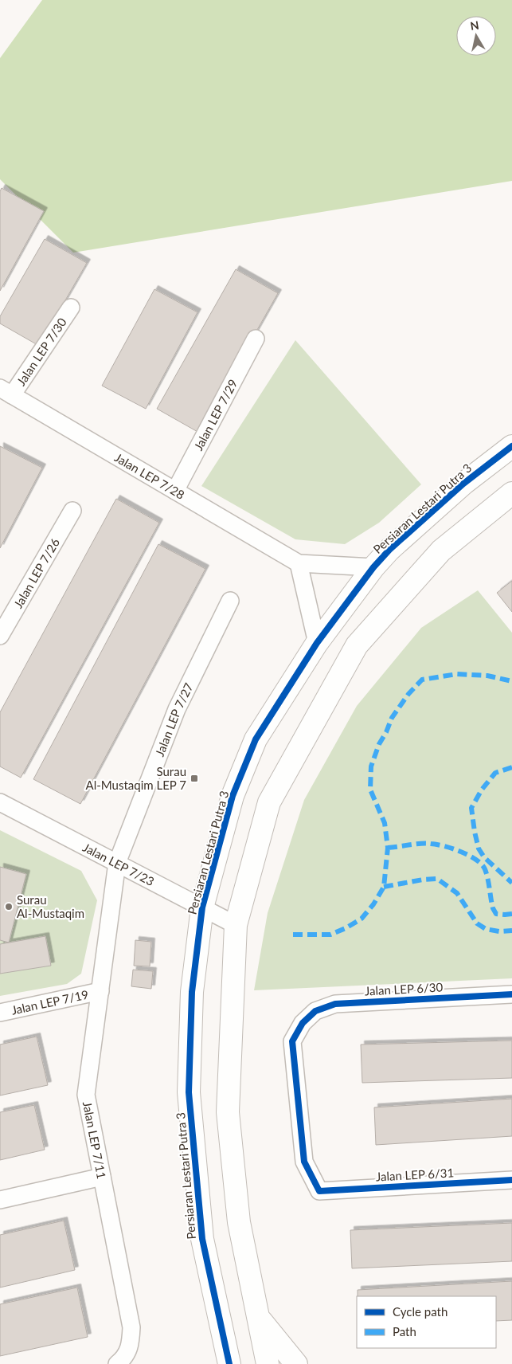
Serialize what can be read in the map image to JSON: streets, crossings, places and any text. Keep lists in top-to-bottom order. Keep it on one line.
{"streets":{"street":["Jalan LEP 7/30","Jalan LEP 7/29","Jalan LEP 7/28","Persiaran Lestari Putra 3","Jalan LEP 7/26","Jalan LEP 7/27","Jalan LEP 7/23","Jalan LEP 6/30","Jalan LEP 7/19","Jalan LEP 7/11","Jalan LEP 6/31"]},"crossings":[["Jalan LEP 7/30","Jalan LEP 7/28"],["Jalan LEP 7/29","Jalan LEP 7/28"],["Persiaran Lestari Putra 3","Jalan LEP 7/23"],["Jalan LEP 7/27","Jalan LEP 7/23"],["Jalan LEP 7/27","Jalan LEP 7/11"],["Jalan LEP 7/23","Jalan LEP 7/11"],["Jalan LEP 6/30","Jalan LEP 6/31"],["Jalan LEP 7/19","Jalan LEP 7/11"]],"places":{"transit":["Surau Al-Mustaqim LEP 7"],"other":["Surau Al-Mustaqim"]},"legend":["Cycle path","Path"],"north":"top"}
